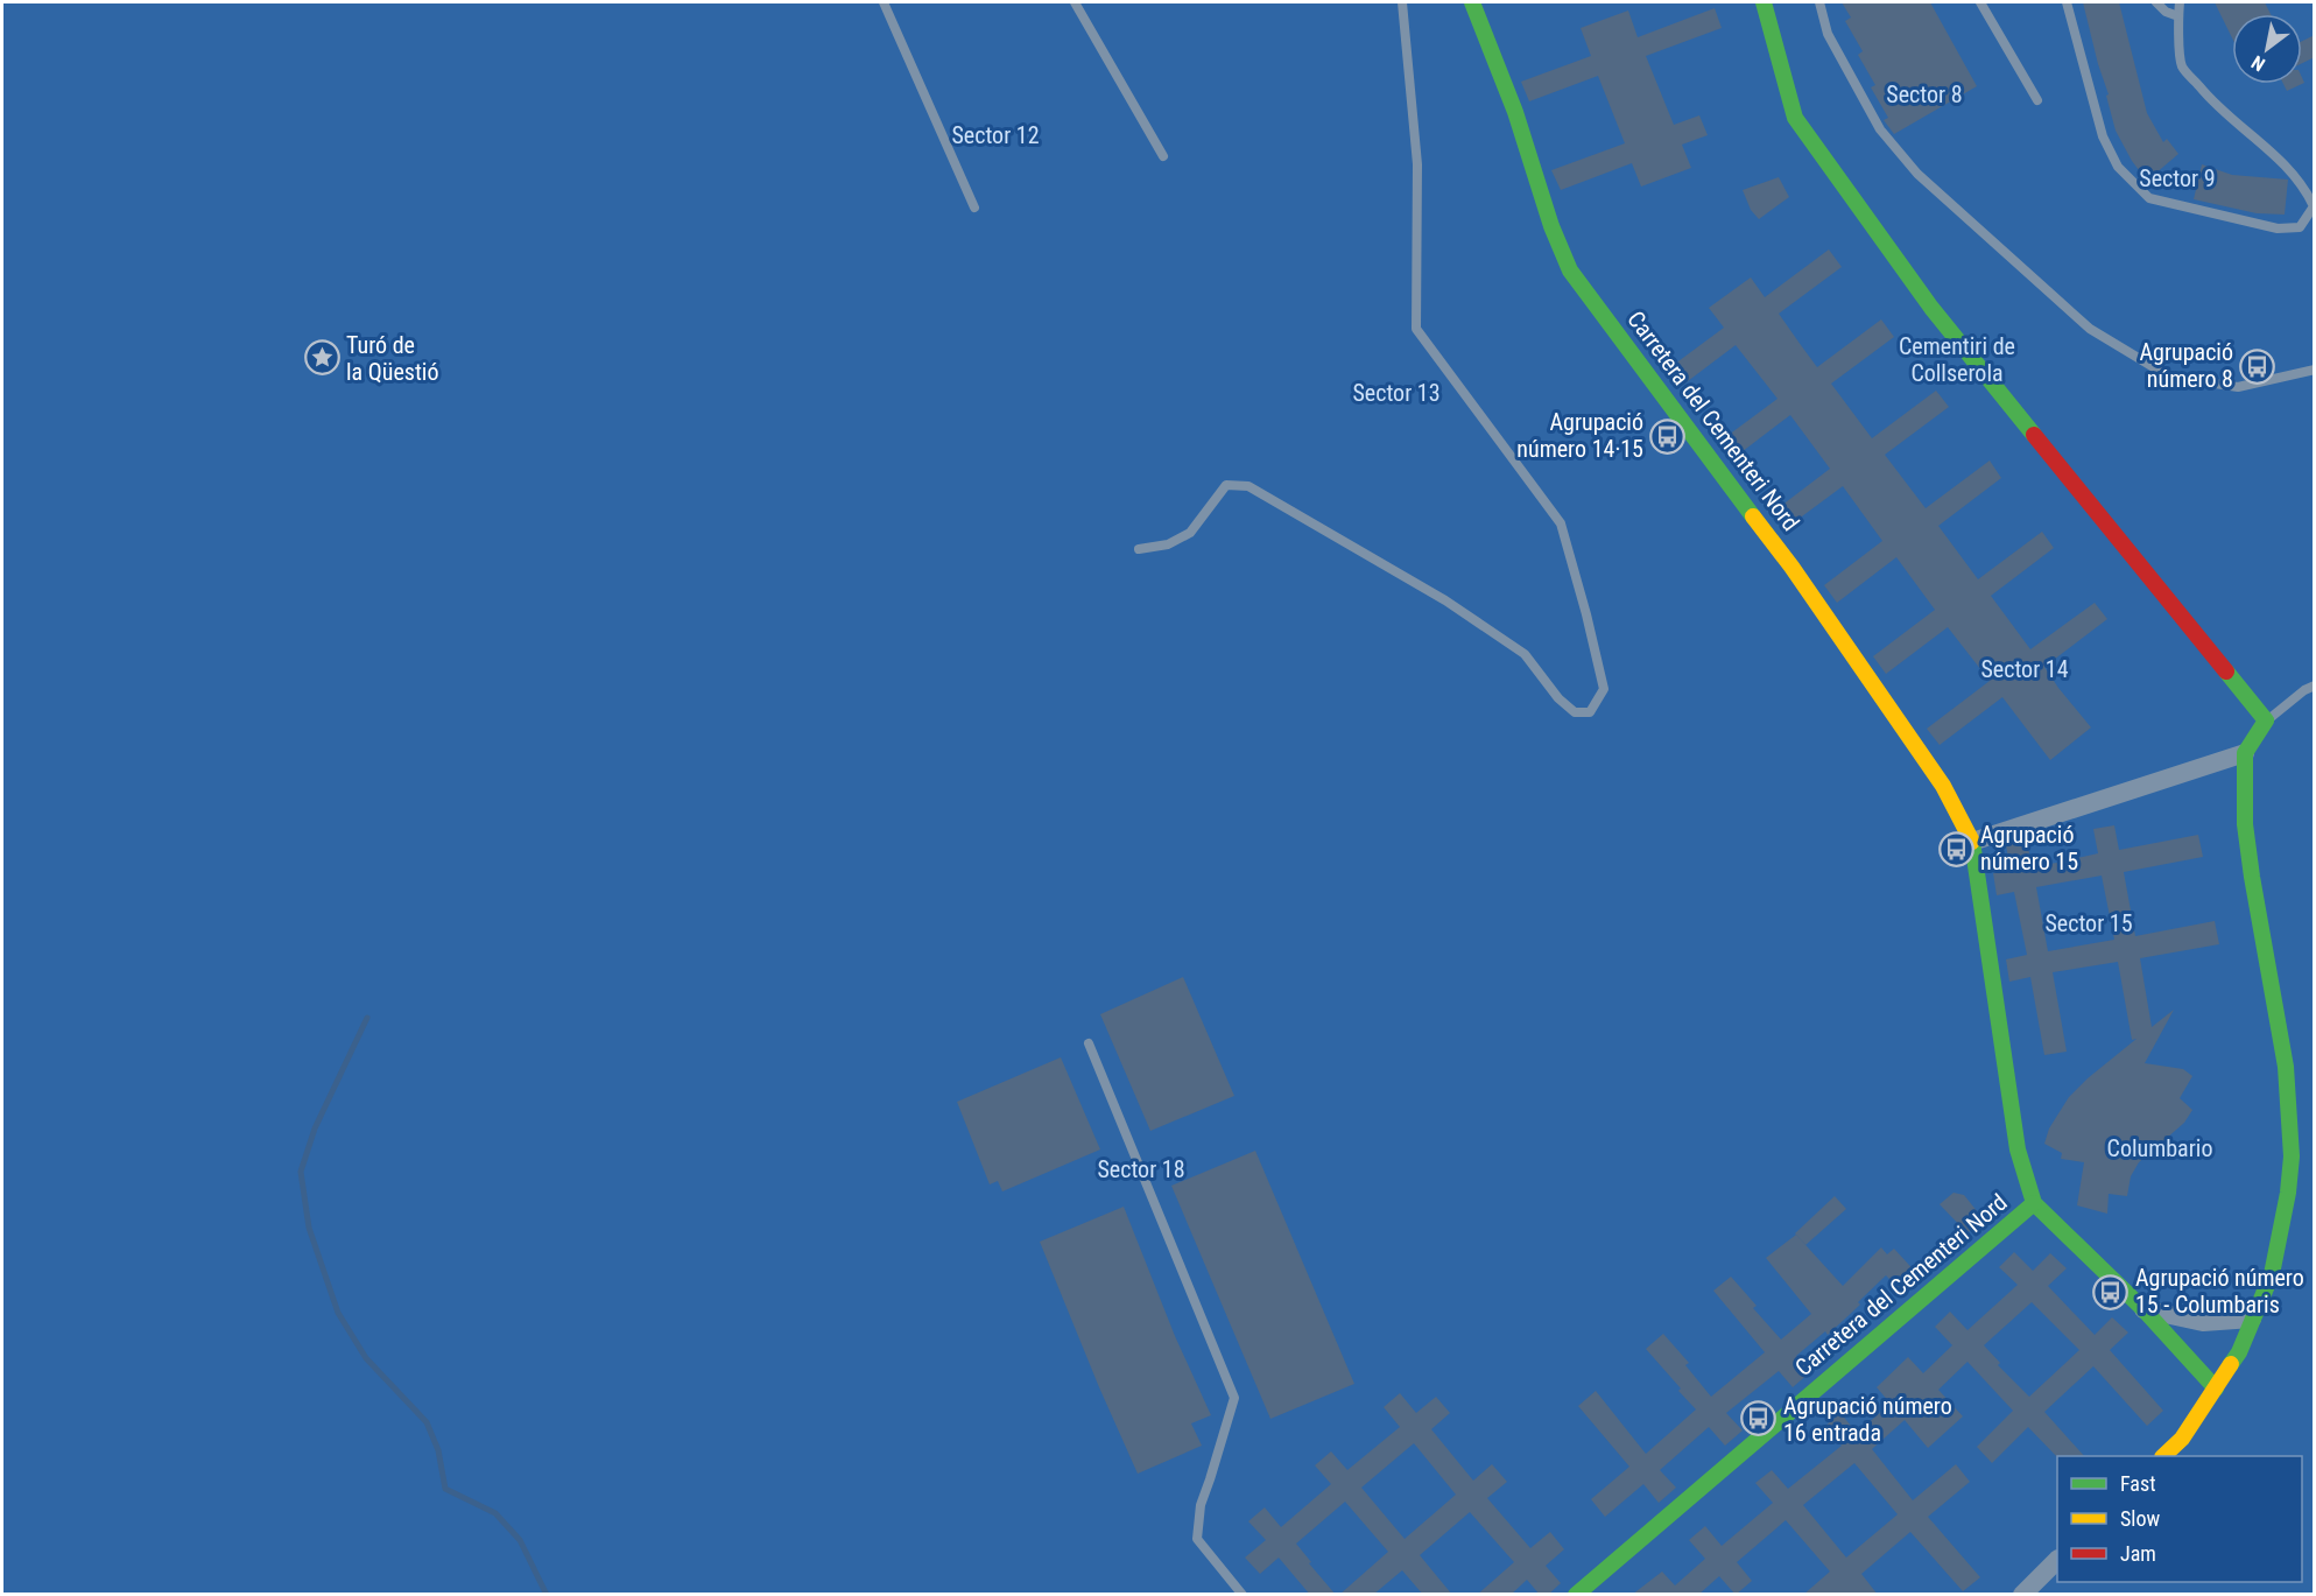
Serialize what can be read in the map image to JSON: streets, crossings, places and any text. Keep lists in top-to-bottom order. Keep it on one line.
{"streets":{"street":["Carretera del Cementeri Nord"]},"parks":["Sector 8","Sector 12","Sector 9","Cementiri de Collserola","Sector 13","Sector 14","Sector 15","Columbario","Sector 18"],"places":{"place":["Turó de la Qüestió"],"bus stop":["Agrupació número 8","Agrupació número 14·15","Agrupació número 15","Agrupació número 15 - Columbaris","Agrupació número 16 entrada"]},"legend":["Fast","Slow","Jam"],"north":"bottom left"}
